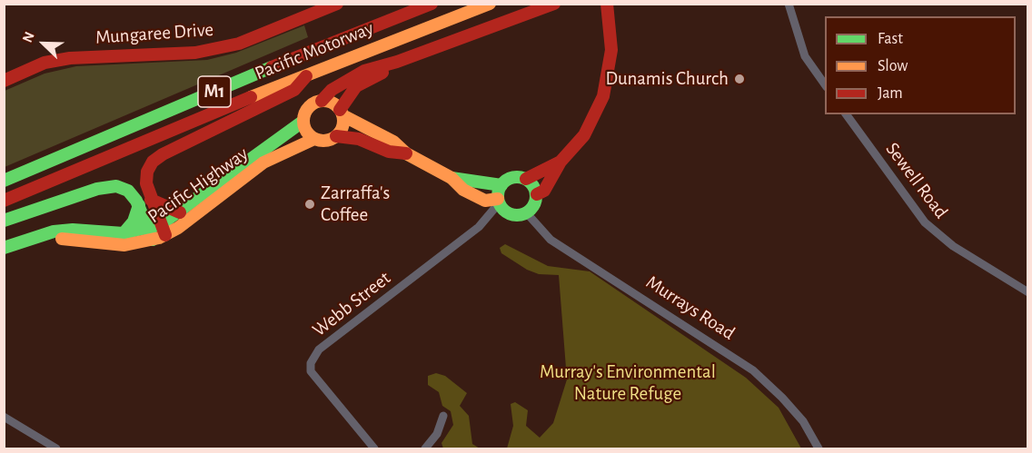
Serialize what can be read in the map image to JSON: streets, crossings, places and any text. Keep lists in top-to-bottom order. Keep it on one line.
{"streets":{"main road":["Mungaree Drive","Pacific Motorway","M1","Pacific Highway"],"street":["Sewell Road","Webb Street","Murrays Road"]},"crossings":[["Webb Street","Murrays Road"]],"parks":["Murray's Environmental Nature Refuge"],"places":["Dunamis Church","Zarraffa's Coffee"],"legend":["Fast","Slow","Jam"],"north":"top left"}
